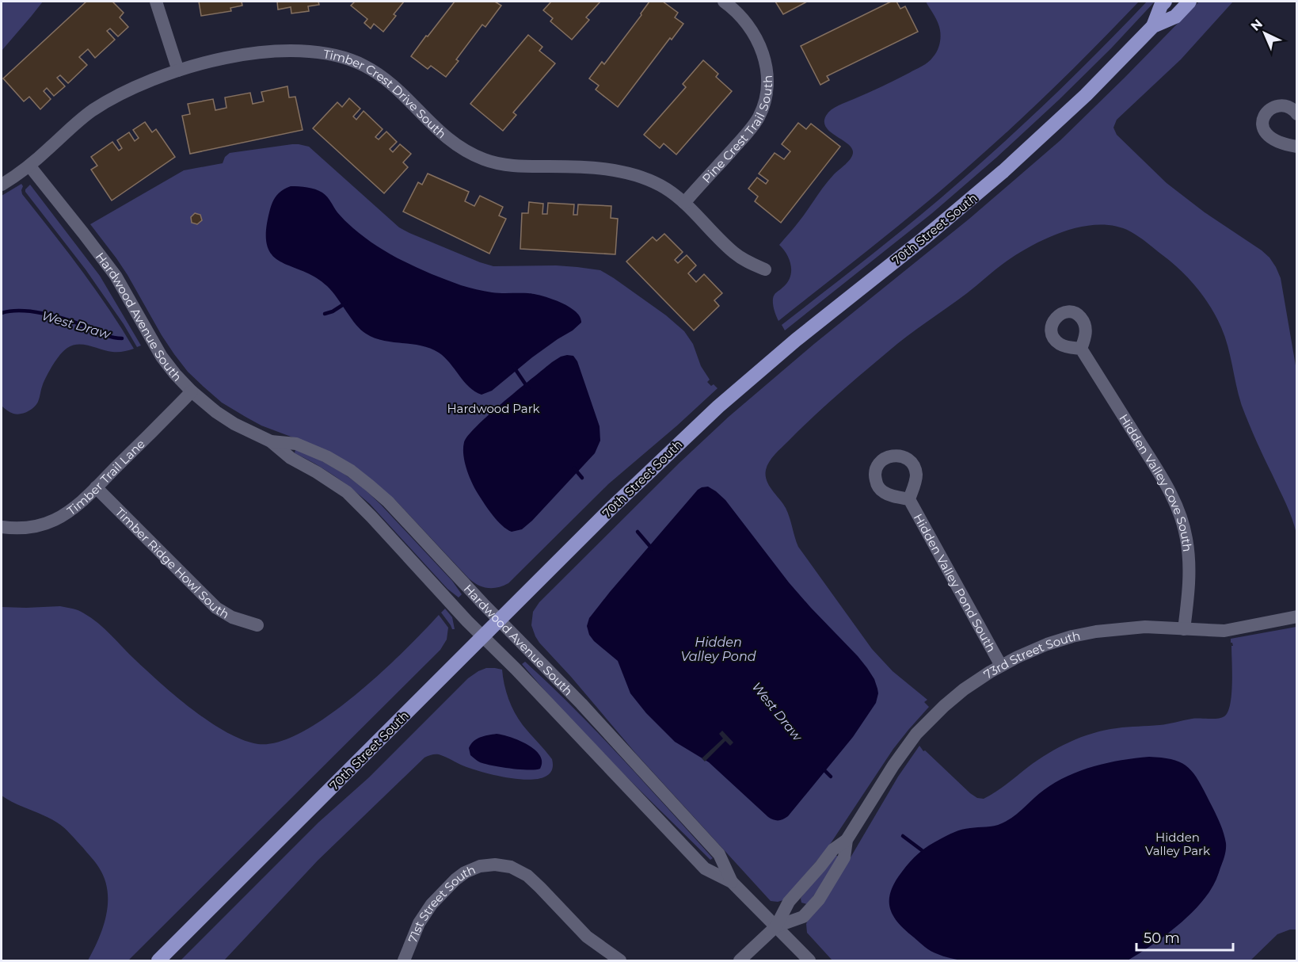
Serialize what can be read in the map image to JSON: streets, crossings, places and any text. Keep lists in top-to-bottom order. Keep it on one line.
{"streets":{"main road":["70th Street South"],"street":["Timber Crest Drive South","Pine Crest Trail South","Hardwood Avenue South","Timber Trail Lane","Hidden Valley Cove South","Timber Ridge Howl South","Hidden Valley Pond South","73rd Street South","71st Street South"]},"crossings":[["Timber Crest Drive South","Pine Crest Trail South"],["Timber Crest Drive South","Hardwood Avenue South"],["70th Street South","Hardwood Avenue South"],["Hardwood Avenue South","Timber Trail Lane"],["Hardwood Avenue South","73rd Street South"],["Timber Trail Lane","Timber Ridge Howl South"],["Hidden Valley Cove South","73rd Street South"],["Hidden Valley Pond South","73rd Street South"]],"water":["West Draw","Hidden Valley Pond"],"parks":["Hardwood Park","Hidden Valley Park"],"scale_bar":"50 m","north":"top left"}
